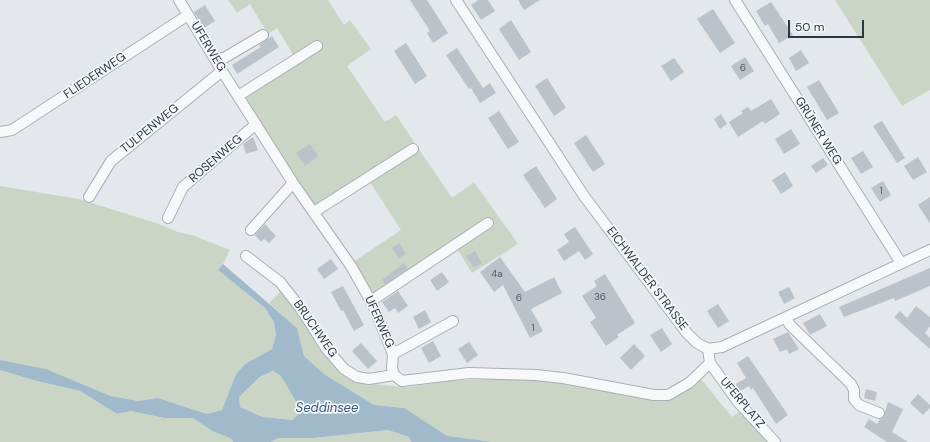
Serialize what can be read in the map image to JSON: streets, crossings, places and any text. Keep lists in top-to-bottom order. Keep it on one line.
{"streets":{"street":["UFERWEG","FLIEDERWEG","TULPENWEG","GRÜNER WEG","ROSENWEG","EICHWALDER STRASSE","BRUCHWEG","UFERPLATZ"]},"crossings":[["UFERWEG","FLIEDERWEG"],["UFERWEG","TULPENWEG"],["UFERWEG","ROSENWEG"],["UFERWEG","BRUCHWEG"]],"water":["Seddinsee"],"house_numbers":["6","1","4a","36","6","1"],"scale_bar":"50 m"}
